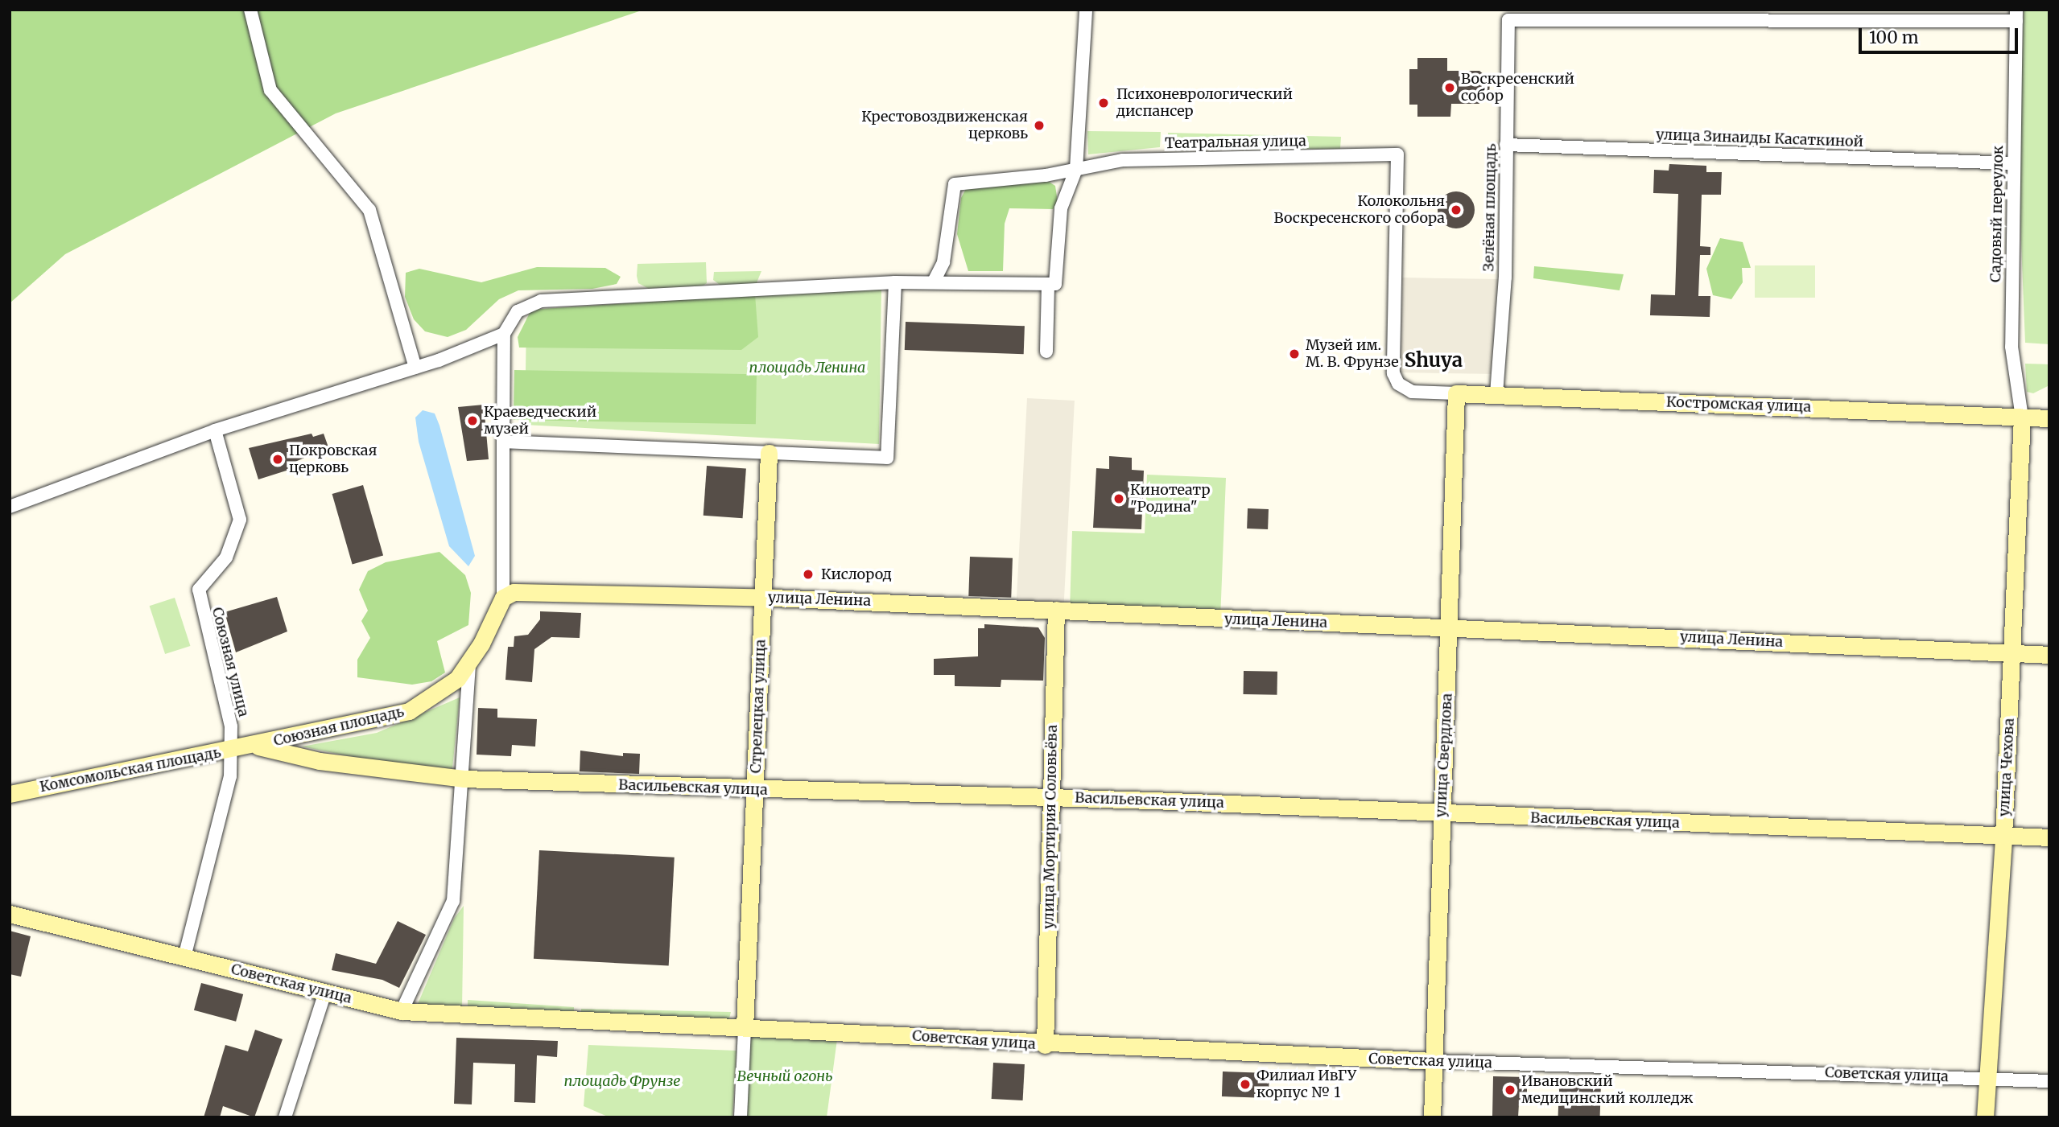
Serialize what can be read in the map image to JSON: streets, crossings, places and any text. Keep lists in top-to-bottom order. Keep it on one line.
{"streets":{"street":["улица Зинаиды Касаткиной","Театральная улица","Зелёная площадь","Садовый переулок","Костромская улица","улица Ленина","Союзная улица","Стрелецкая улица","Союзная площадь","улица Свердлова","улица Чехова","Комсомольская площадь","Васильевская улица","улица Мортирия Соловьёва","Советская улица"]},"crossings":[["улица Зинаиды Касаткиной","Зелёная площадь"],["улица Зинаиды Касаткиной","Садовый переулок"],["Театральная улица","Костромская улица"],["Театральная улица","улица Свердлова"],["Зелёная площадь","Садовый переулок"],["Зелёная площадь","Костромская улица"],["Садовый переулок","Костромская улица"],["Садовый переулок","улица Чехова"],["Костромская улица","улица Свердлова"],["Костромская улица","улица Чехова"],["улица Ленина","Стрелецкая улица"],["улица Ленина","Союзная площадь"],["улица Ленина","улица Свердлова"],["улица Ленина","улица Чехова"],["улица Ленина","улица Мортирия Соловьёва"],["Союзная улица","Комсомольская площадь"],["Стрелецкая улица","Васильевская улица"],["Стрелецкая улица","Советская улица"],["Союзная площадь","Комсомольская площадь"],["Союзная площадь","Васильевская улица"],["улица Свердлова","Васильевская улица"],["улица Свердлова","Советская улица"],["улица Чехова","Васильевская улица"],["улица Чехова","Советская улица"],["Комсомольская площадь","Васильевская улица"],["Васильевская улица","улица Мортирия Соловьёва"],["улица Мортирия Соловьёва","Советская улица"]],"districts":["Shuya"],"parks":["площадь Ленина","Вечный огонь","площадь Фрунзе"],"places":["Воскресенский собор","Психоневрологический диспансер","Крестовоздвиженская церковь","Колокольня Воскресенского собора","Музей им. М. В. Фрунзе","Краеведческий музей","Покровская церковь","Кинотеатр \"Родина\"","Кислород","Филиал ИвГУ корпус № 1","Ивановский медицинский колледж"],"scale_bar":"100 m"}
